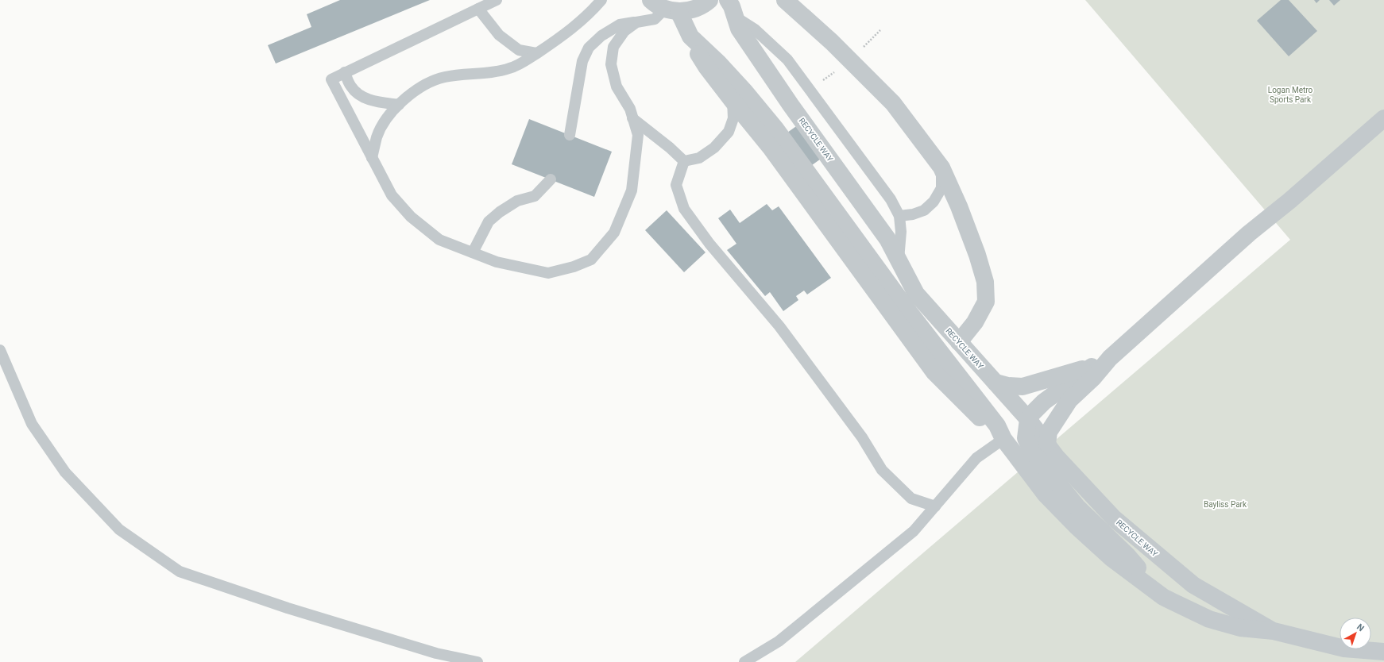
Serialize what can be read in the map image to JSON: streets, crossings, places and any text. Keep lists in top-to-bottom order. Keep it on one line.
{"streets":{"street":["RECYCLE WAY"]},"parks":["Logan Metro Sports Park","Bayliss Park"],"north":"top right"}
